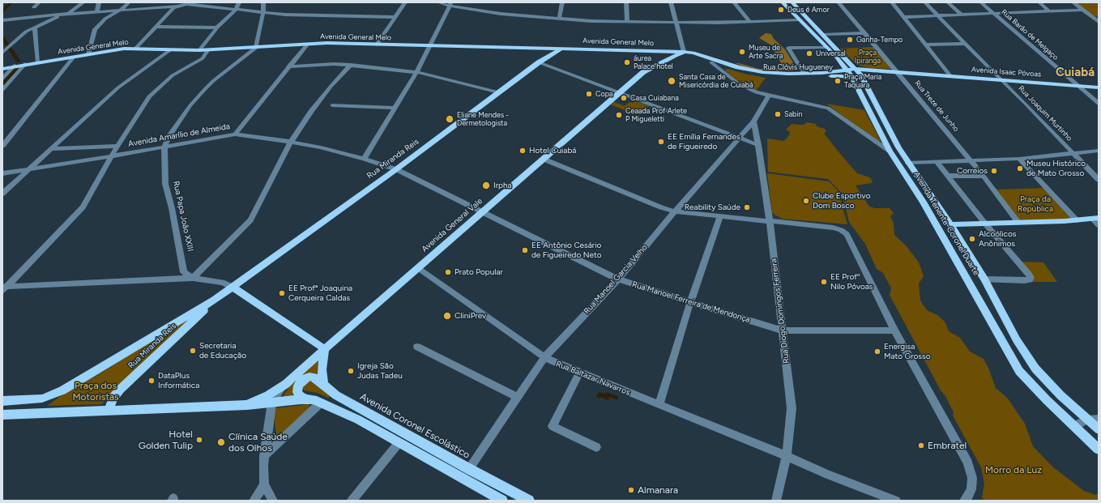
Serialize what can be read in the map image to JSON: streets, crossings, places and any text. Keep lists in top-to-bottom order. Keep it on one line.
{"streets":{"main road":["Avenida General Melo","Rua Clóvis Hugueney","Avenida Isaac Póvoas","Rua Miranda Reis","Avenida Tenente-Coronel Duarte","Avenida General Vale","Avenida Coronel Escolástico"],"street":["Rua Barão de Melgaço","Rua Treze de Junho","Rua Joaquim Murtinho","Avenida Amarílio de Almeida","Rua Papa João XXIII","Rua Manoel Garcia Velho","Rua Manoel Ferreira de Mendonça","Rua Diogo Domingos Ferreira","Rua Baltazar Navarros"]},"crossings":[["Rua Barão de Melgaço","Avenida Isaac Póvoas"],["Avenida General Melo","Rua Clóvis Hugueney"],["Avenida General Melo","Rua Miranda Reis"],["Avenida General Melo","Rua Papa João XXIII"],["Avenida General Melo","Avenida General Vale"],["Rua Clóvis Hugueney","Avenida Isaac Póvoas"],["Rua Clóvis Hugueney","Avenida Tenente-Coronel Duarte"],["Rua Clóvis Hugueney","Avenida General Vale"],["Avenida Isaac Póvoas","Rua Treze de Junho"],["Avenida Isaac Póvoas","Rua Joaquim Murtinho"],["Avenida Isaac Póvoas","Avenida Tenente-Coronel Duarte"],["Avenida Amarílio de Almeida","Rua Miranda Reis"],["Avenida Amarílio de Almeida","Rua Papa João XXIII"],["Avenida Amarílio de Almeida","Avenida General Vale"],["Avenida Amarílio de Almeida","Rua Manoel Ferreira de Mendonça"],["Avenida General Vale","Rua Manoel Ferreira de Mendonça"],["Avenida General Vale","Rua Baltazar Navarros"],["Rua Manoel Garcia Velho","Rua Manoel Ferreira de Mendonça"],["Rua Manoel Garcia Velho","Rua Diogo Domingos Ferreira"],["Rua Manoel Garcia Velho","Rua Baltazar Navarros"],["Rua Manoel Garcia Velho","Avenida Coronel Escolástico"],["Rua Manoel Ferreira de Mendonça","Rua Diogo Domingos Ferreira"],["Rua Diogo Domingos Ferreira","Rua Baltazar Navarros"]],"districts":["Cuiabá"],"parks":["Praça Ipiranga","Praça da República","Praça dos Motoristas","Morro da Luz"],"places":["Deus é Amor","Ganha-Tempo","Museu de Arte Sacra","Universal","áurea Palace hotel","Santa Casa de Misericórdia de Cuiabá","Praça Maria Taquara","Copa","Casa Cuiabana","Sabin","Ceaada Prof Arlete P Migueletti","Eliane Mendes - Dermetologista","EE Emília Fernandes de Figueiredo","Hotel Cuiabá","Museu Histórico de Mato Grosso","Correios","Irpha","Clube Esportivo Dom Bosco","Reability Saúde","Alcoólicos Anônimos","EE Antônio Cesário de Figueiredo Neto","Prato Popular","EE Profº Nilo Póvoas","EE Profª Joaquina Cerqueira Caldas","CliniPrev","Secretaria de Educação","Energisa Mato Grosso","Igreja São Judas Tadeu","DataPlus Informática","Hotel Golden Tulip","Clínica Saúde dos Olhos","Embratel","Almanara"]}
